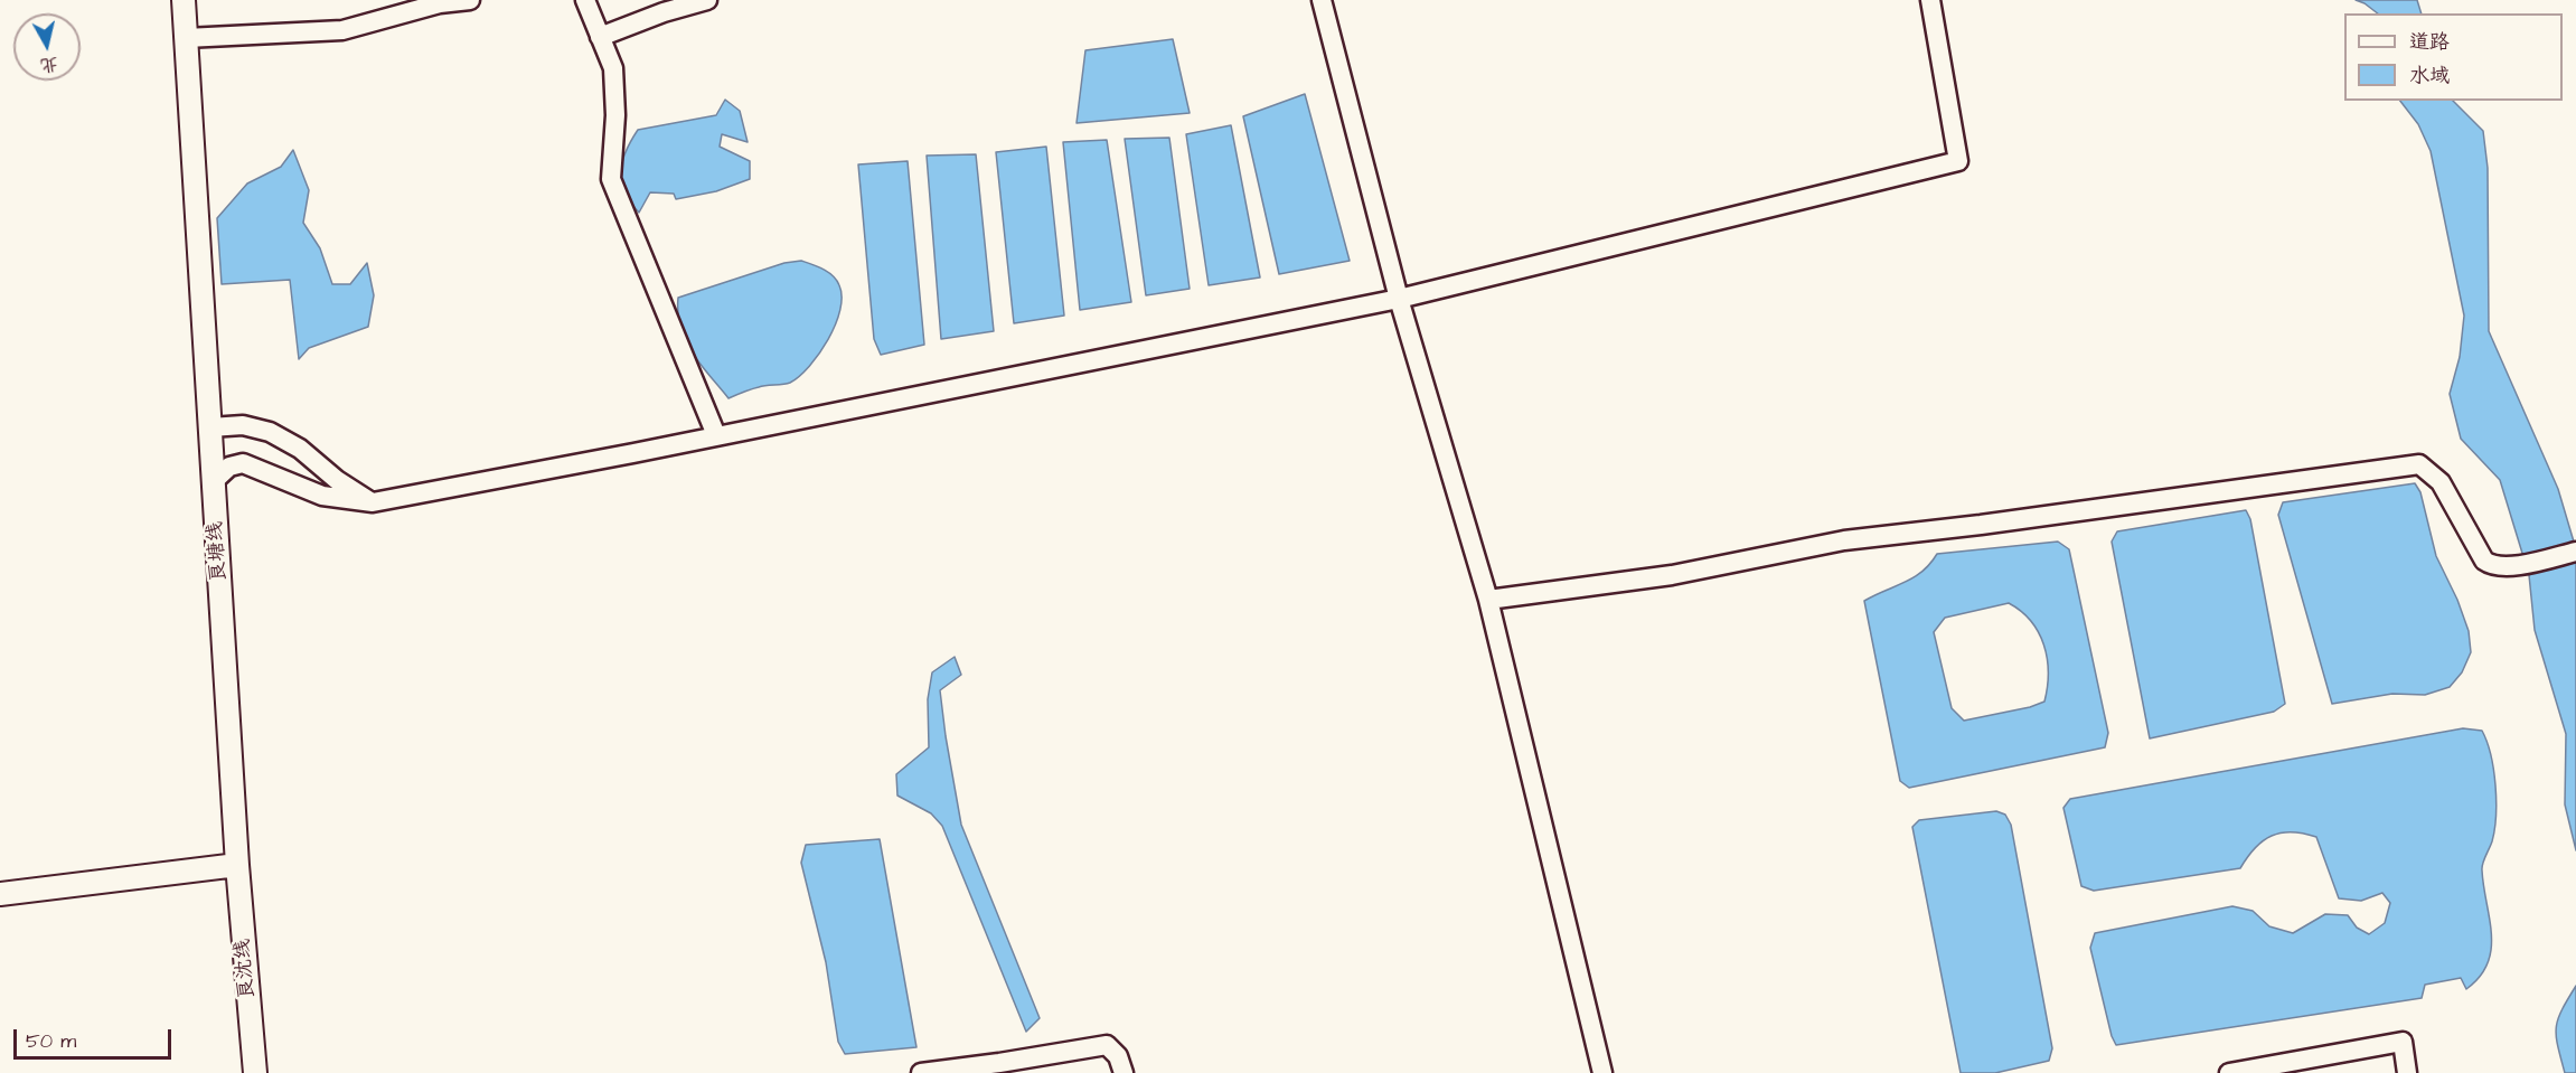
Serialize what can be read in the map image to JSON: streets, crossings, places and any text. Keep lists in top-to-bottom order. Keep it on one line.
{"streets":{"street":["良塘线","良沈线"]},"crossings":[["良塘线","良沈线"]],"legend":["道路","水域"],"scale_bar":"50 m","north":"bottom"}
